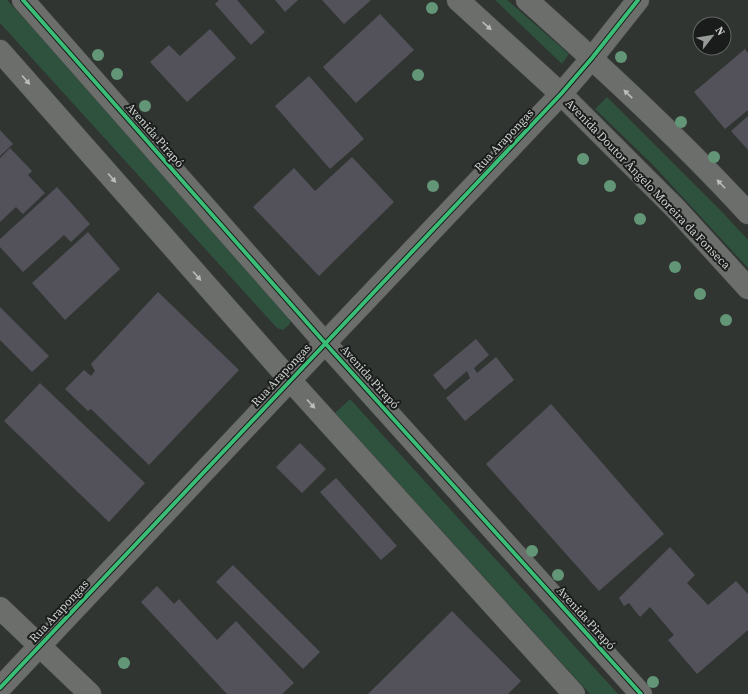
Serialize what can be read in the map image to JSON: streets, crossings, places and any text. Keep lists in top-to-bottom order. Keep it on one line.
{"streets":{"street":["Avenida Pirapó","Rua Arapongas","Avenida Doutor Ângelo Moreira da Fonseca"]},"crossings":[["Avenida Pirapó","Rua Arapongas"],["Rua Arapongas","Avenida Doutor Ângelo Moreira da Fonseca"]],"north":"top right"}
